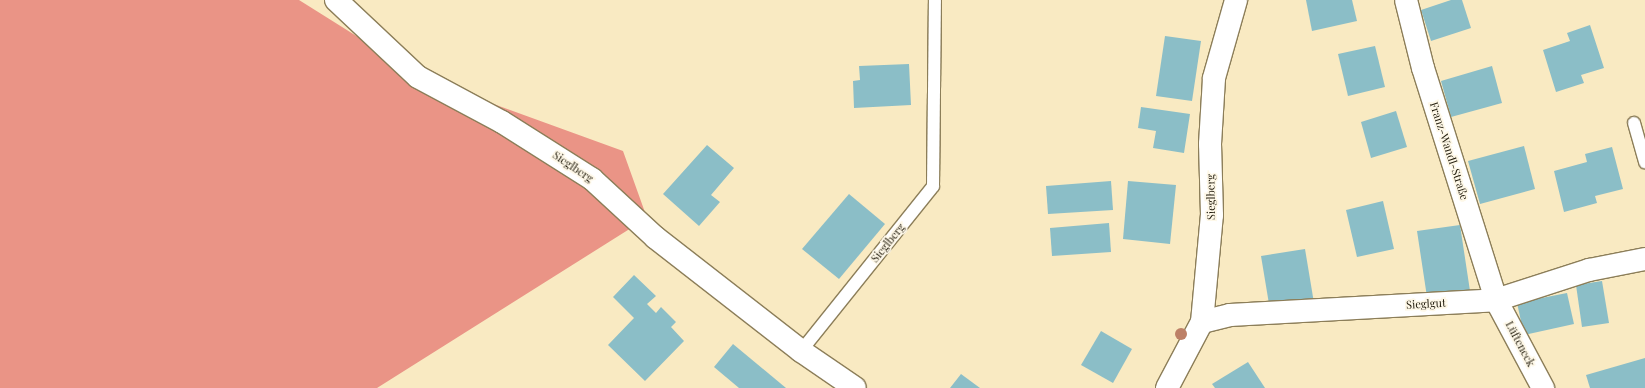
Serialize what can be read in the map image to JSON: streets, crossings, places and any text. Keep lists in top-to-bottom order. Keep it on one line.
{"streets":{"street":["Franz-Wandl-Straße","Sieglberg","Sieglgut","Lüfteneck"]},"crossings":[["Franz-Wandl-Straße","Sieglgut"],["Franz-Wandl-Straße","Lüfteneck"],["Sieglberg","Sieglgut"],["Sieglgut","Lüfteneck"]]}
